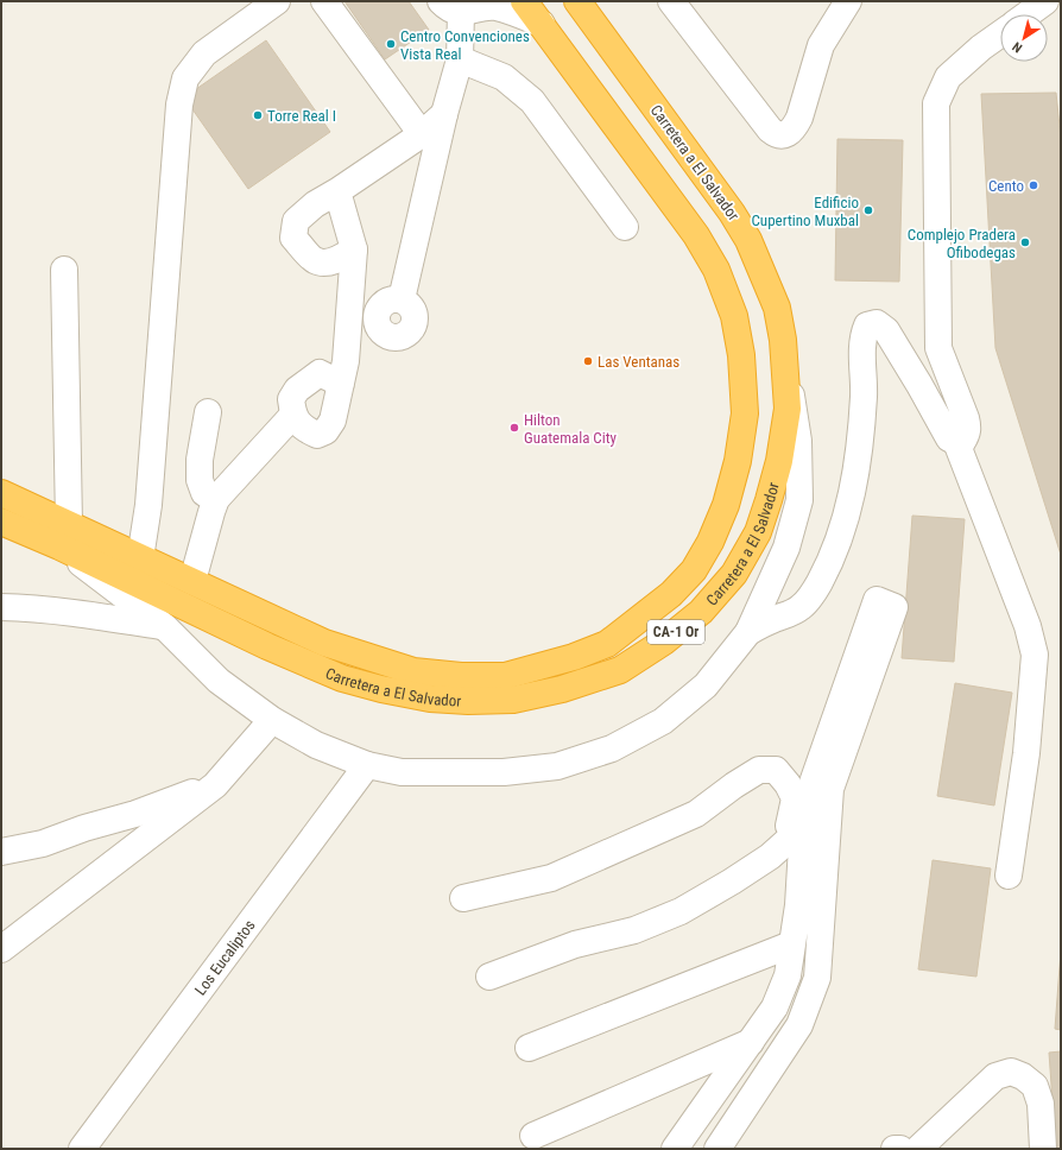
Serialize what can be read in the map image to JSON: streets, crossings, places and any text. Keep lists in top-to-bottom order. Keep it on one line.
{"streets":{"highway":["Carretera a El Salvador","CA-1 Or"],"street":["Los Eucaliptos"]},"places":["Centro Convenciones Vista Real","Torre Real I","Cento","Edificio Cupertino Muxbal","Complejo Pradera Ofibodegas","Las Ventanas","Hilton Guatemala City"],"north":"bottom left"}
